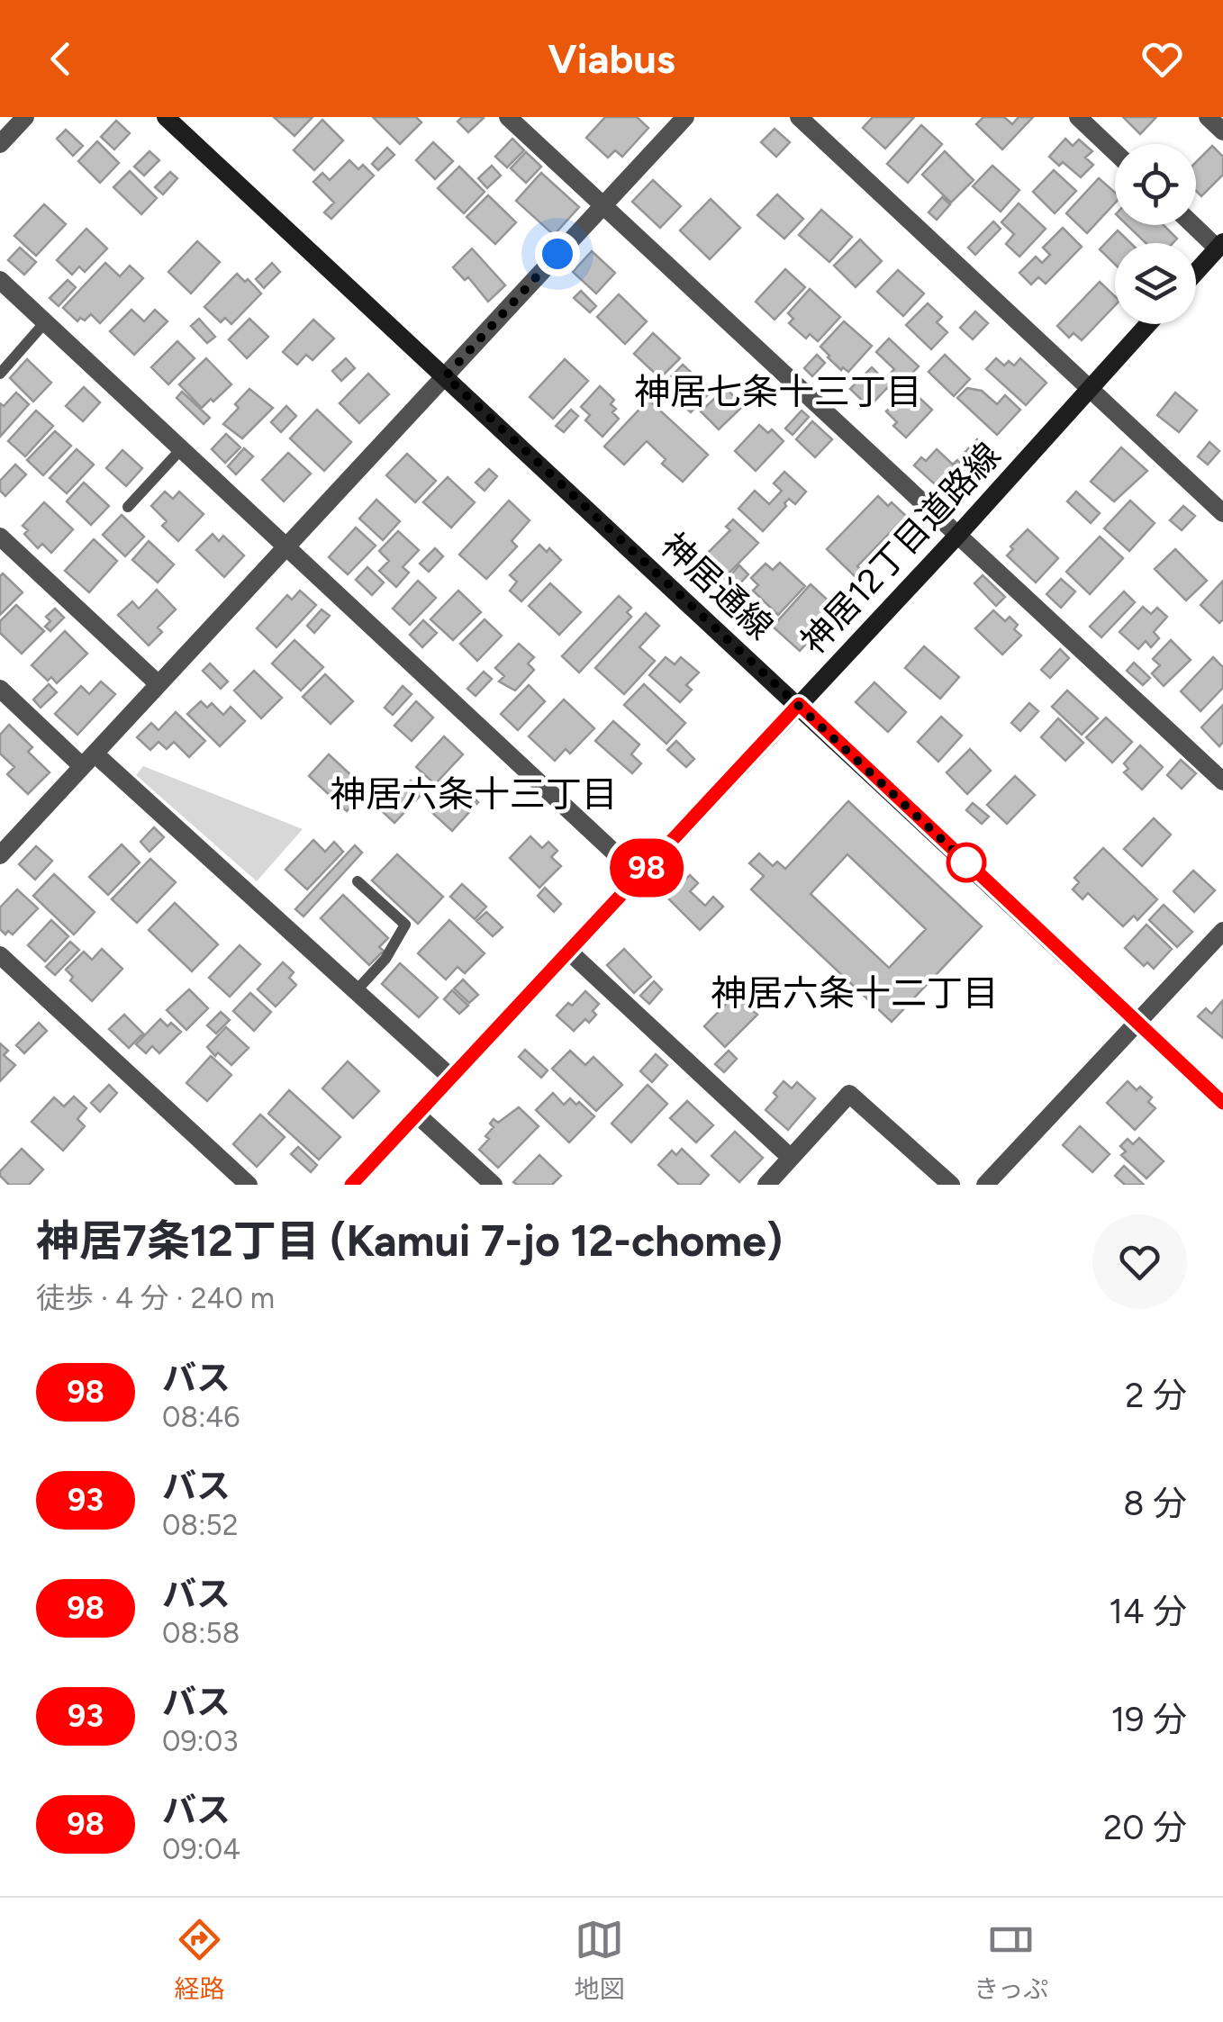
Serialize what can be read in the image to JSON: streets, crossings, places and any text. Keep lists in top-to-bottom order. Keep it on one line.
{"streets":{"street":["神居12丁目道路線","神居通線"]},"crossings":[["神居12丁目道路線","神居通線"]],"districts":["神居七条十三丁目","神居六条十三丁目","神居六条十二丁目"],"lines":["bus line 98"],"page":{"header":"Viabus","on_map":"98","heading":["神居7条12丁目 (Kamui 7-jo 12-chome)","徒歩 · 4 分 · 240 m"],"list":[{"mark":"98","name":"バス","note":"08:46","value":"2 分"},{"mark":"93","name":"バス","note":"08:52","value":"8 分"},{"mark":"98","name":"バス","note":"08:58","value":"14 分"},{"mark":"93","name":"バス","note":"09:03","value":"19 分"},{"mark":"98","name":"バス","note":"09:04","value":"20 分"}],"tabs":["経路","地図","きっぷ"]}}
